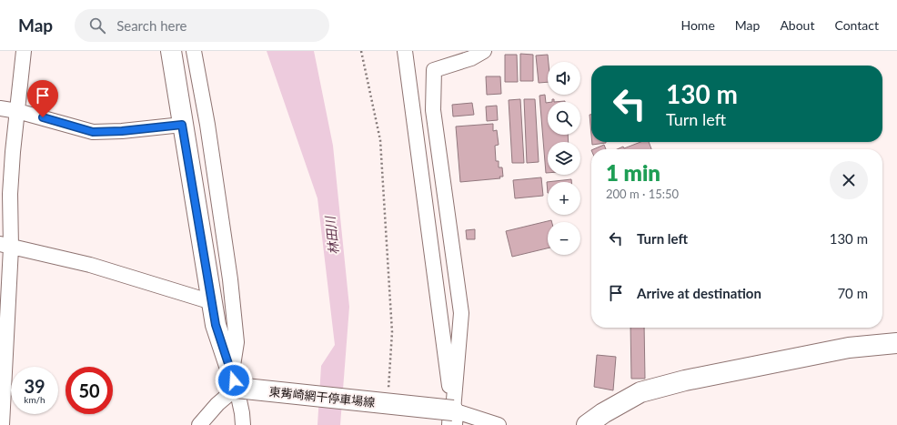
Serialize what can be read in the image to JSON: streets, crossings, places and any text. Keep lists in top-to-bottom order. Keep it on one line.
{"streets":{"main road":["東觜崎網干停車場線"]},"water":["林田川"],"page":{"header":"Map","search":"Search here","nav":["Home","Map","About","Contact"],"map_buttons":["+","−"],"turn":["130 m","Turn left"],"heading":["1 min","200 m · 15:50"],"list":[{"name":"Turn left","value":"130 m"},{"name":"Arrive at destination","value":"70 m"}],"speed":"39 km/h","limit":"50"}}
